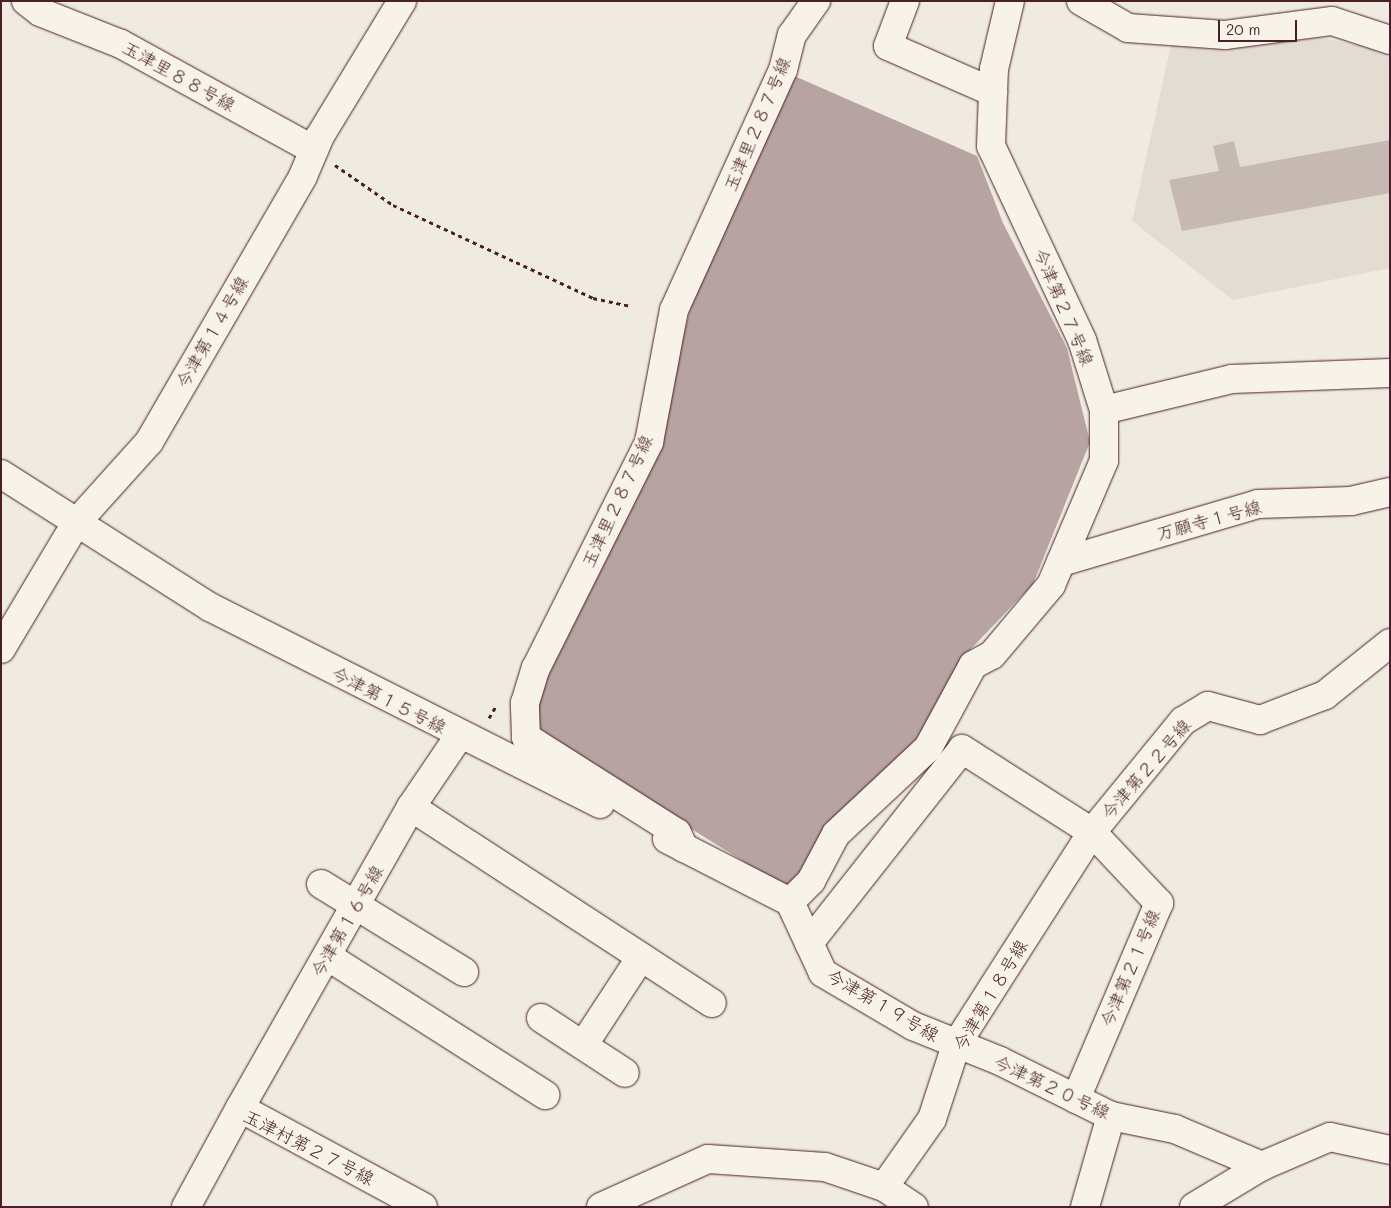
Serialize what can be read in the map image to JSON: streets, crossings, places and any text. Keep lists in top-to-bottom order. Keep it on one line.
{"streets":{"street":["玉津里８８号線","玉津里２８７号線","今津第２７号線","今津第１４号線","万願寺１号線","今津第１５号線","今津第２２号線","今津第１６号線","今津第２１号線","今津第１８号線","今津第１９号線","今津第２０号線","玉津村第２７号線"]},"crossings":[["玉津里８８号線","今津第１４号線"],["玉津里２８７号線","今津第１５号線"],["今津第２７号線","万願寺１号線"],["今津第２７号線","今津第１５号線"],["今津第２７号線","今津第１９号線"],["今津第１４号線","今津第１５号線"],["今津第１５号線","今津第１６号線"],["今津第１５号線","今津第１９号線"],["今津第２２号線","今津第２１号線"],["今津第２２号線","今津第１８号線"],["今津第１６号線","玉津村第２７号線"],["今津第２１号線","今津第１８号線"],["今津第２１号線","今津第１９号線"],["今津第２１号線","今津第２０号線"],["今津第１８号線","今津第１９号線"],["今津第１８号線","今津第２０号線"],["今津第１９号線","今津第２０号線"]],"scale_bar":"20 m"}
